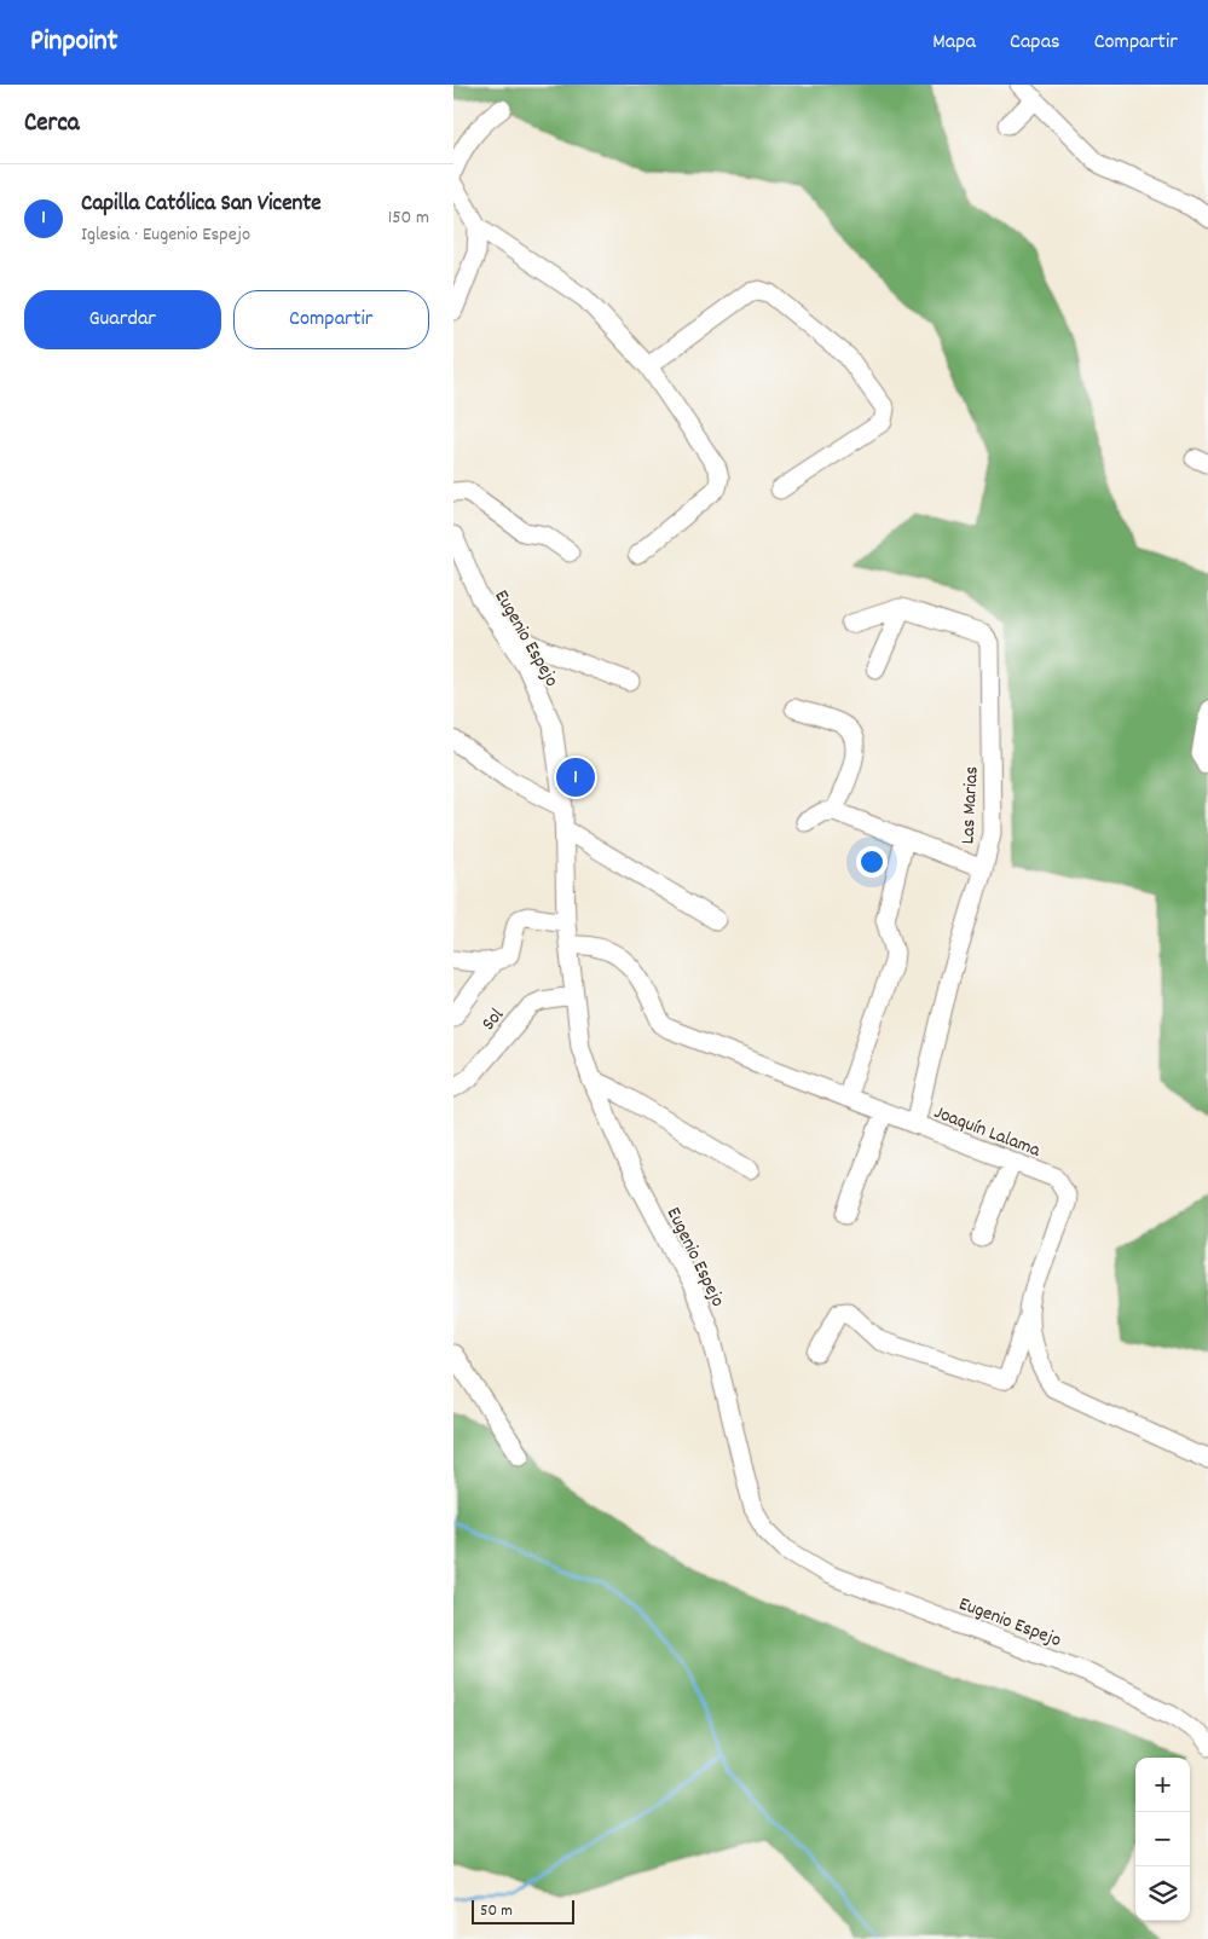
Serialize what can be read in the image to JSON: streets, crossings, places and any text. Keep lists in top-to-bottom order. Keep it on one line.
{"streets":{"street":["Eugenio Espejo","Las Marias","Sol","Joaquín Lalama"]},"crossings":[["Eugenio Espejo","Sol"],["Eugenio Espejo","Joaquín Lalama"],["Las Marias","Joaquín Lalama"]],"scale_bar":"50 m","page":{"header":"Pinpoint","nav":["Mapa","Capas","Compartir"],"heading":"Cerca","list":[{"mark":"1","name":"Capilla Católica San Vicente","note":"Iglesia · Eugenio Espejo","value":"150 m"}],"buttons":["Guardar","Compartir"],"pins":"1","map_buttons":["+","−"],"scale":"50 m"}}
